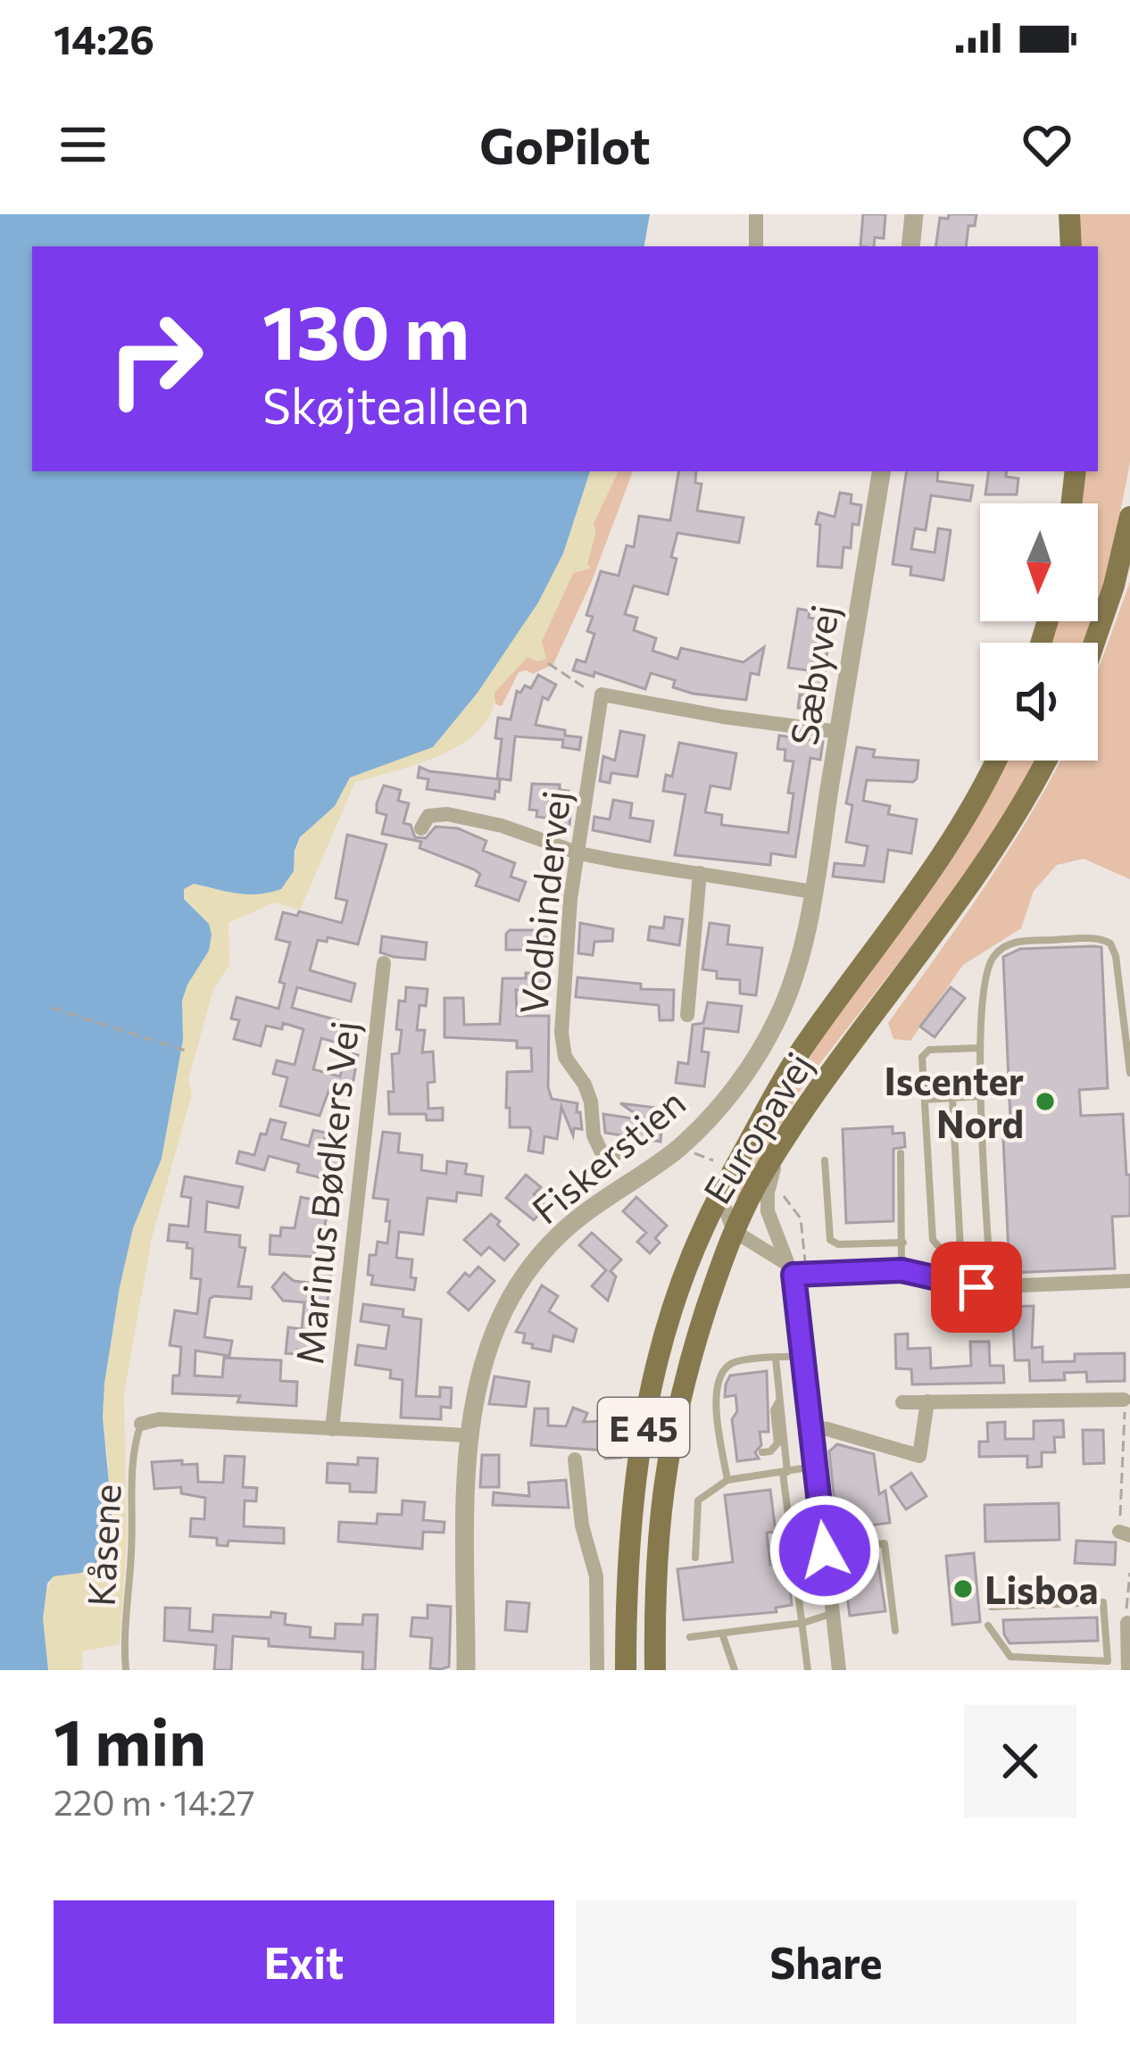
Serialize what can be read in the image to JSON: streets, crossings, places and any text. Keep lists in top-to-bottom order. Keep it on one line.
{"streets":{"main road":["Europavej","E 45"],"street":["Sæbyvej","Vodbindervej","Fiskerstien","Marinus Bødkers Vej"],"lane":["Kåsene"]},"crossings":[["Sæbyvej","Fiskerstien"]],"places":["Iscenter Nord","Lisboa"],"north":"bottom","page":{"status":"14:26","header":"GoPilot","turn":["130 m","Skøjtealleen"],"heading":["1 min","220 m · 14:27"],"buttons":["Exit","Share"]}}
